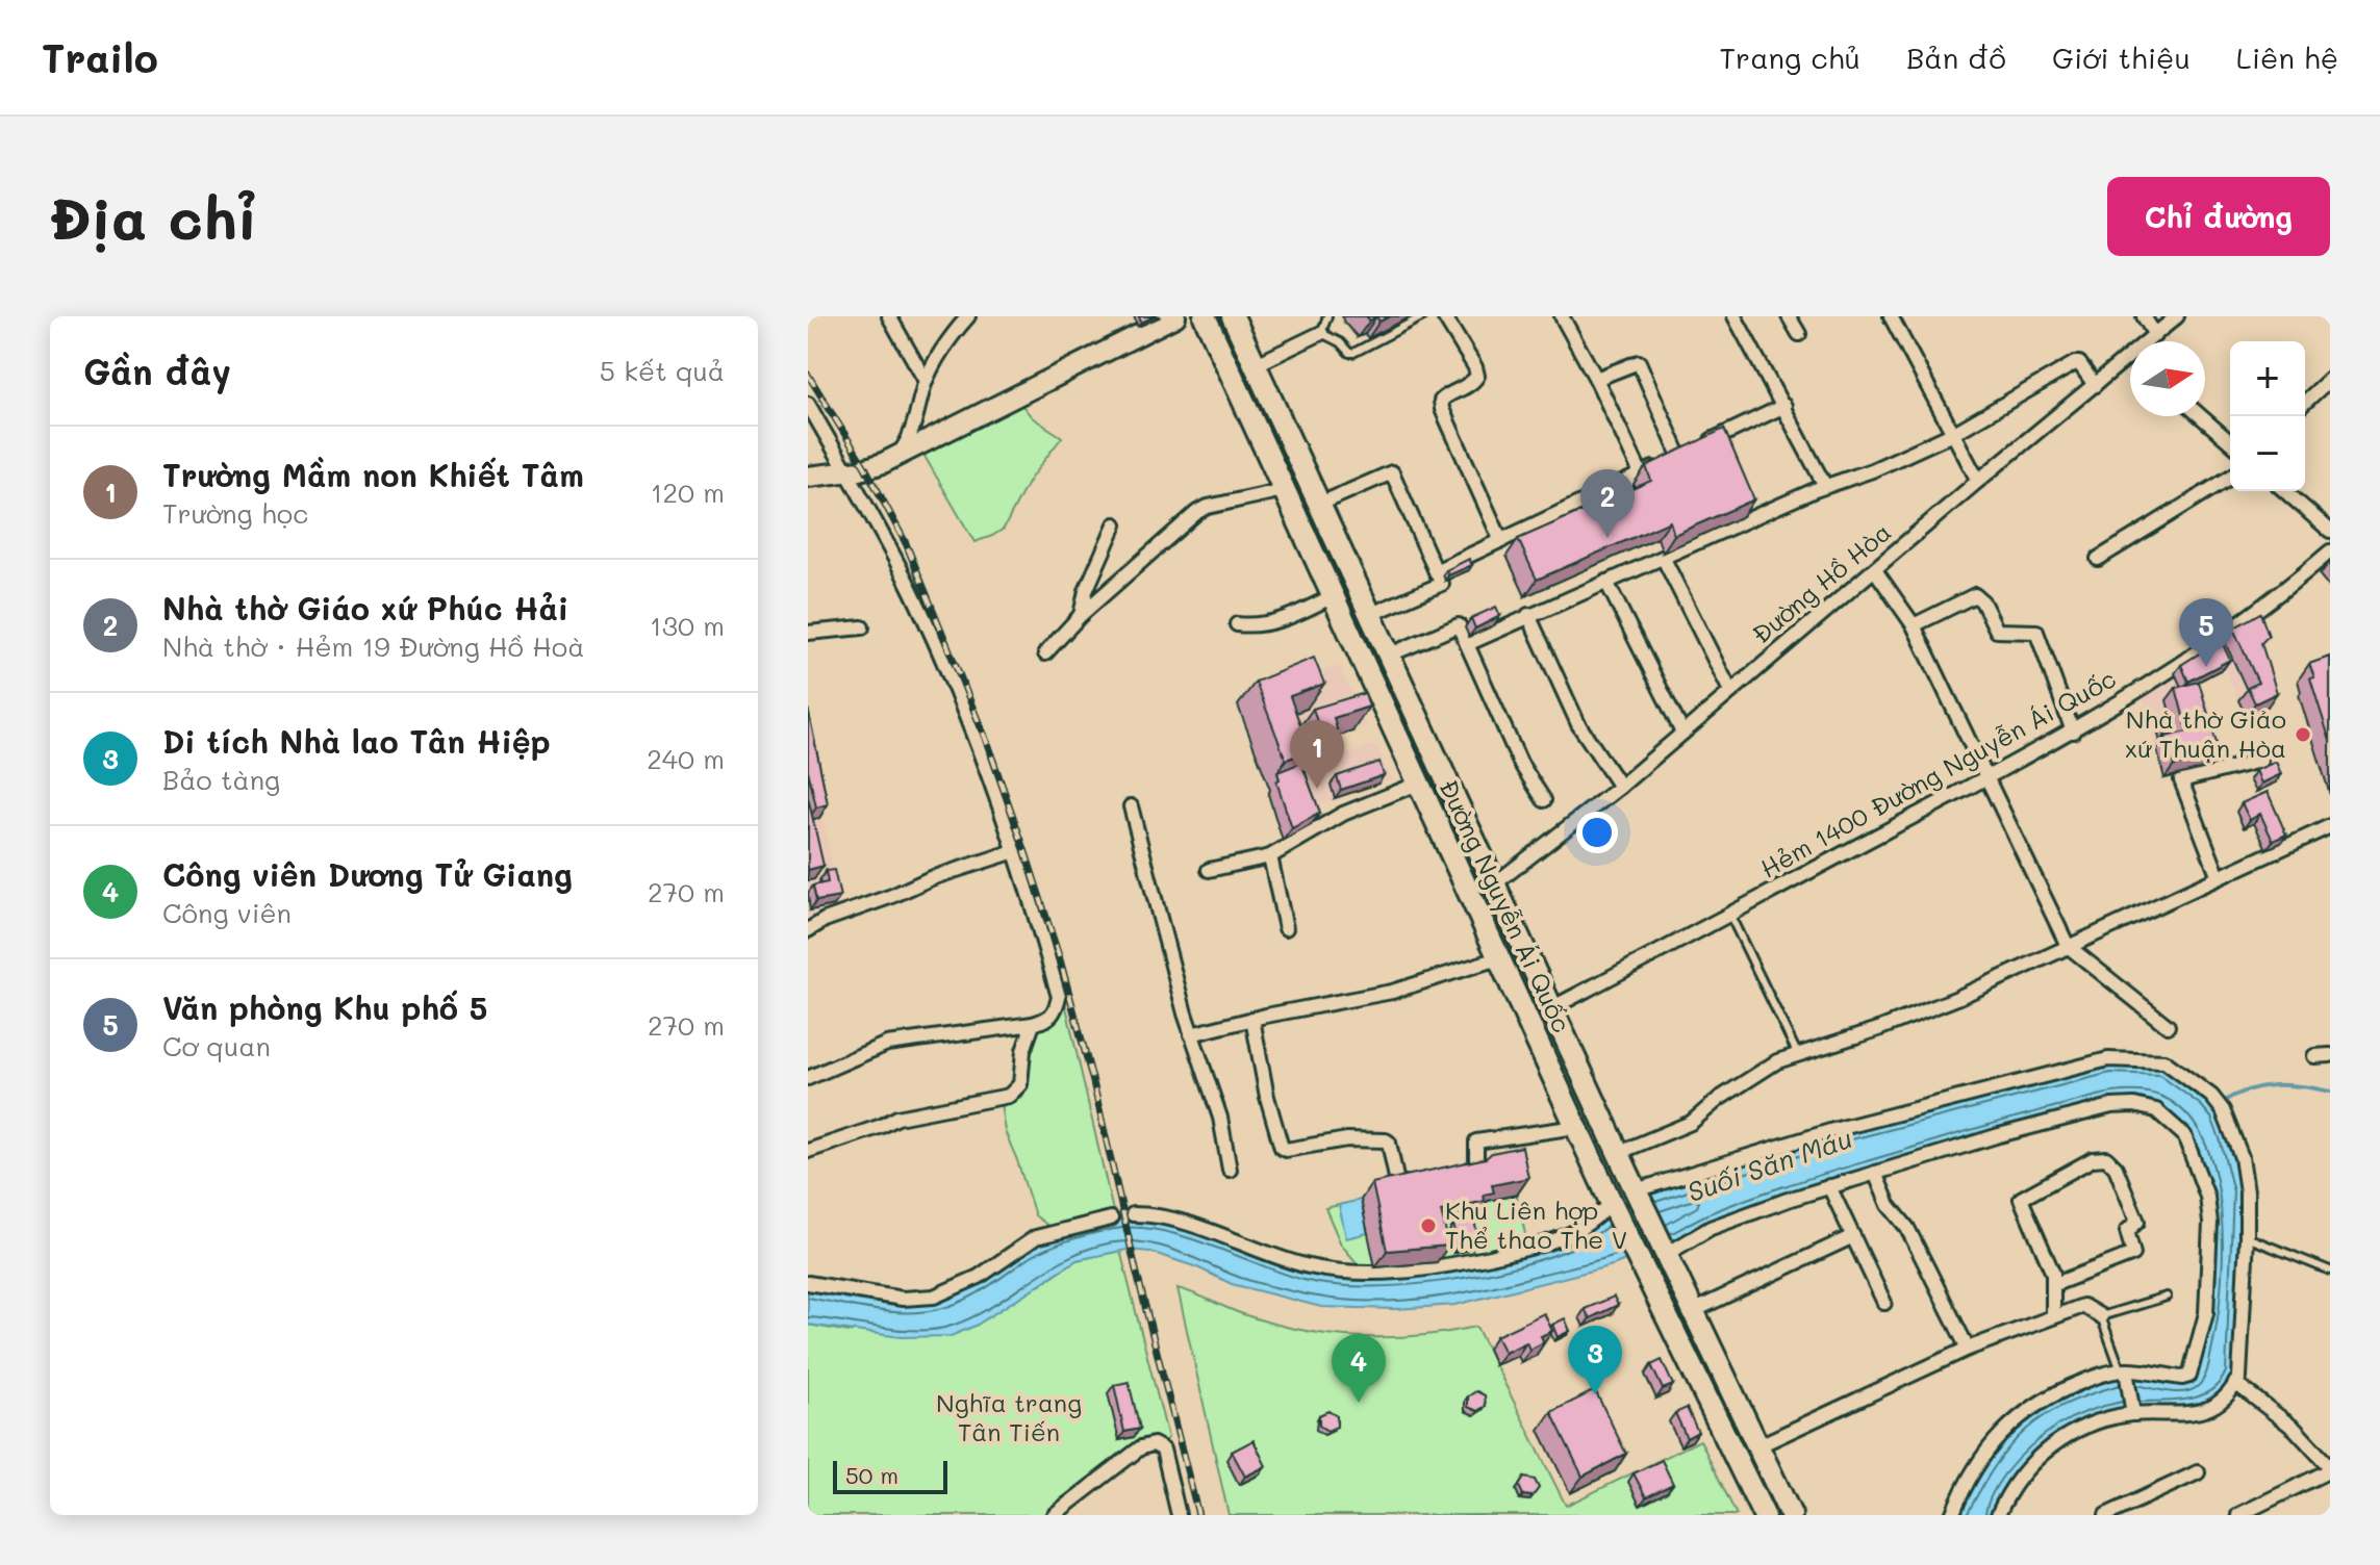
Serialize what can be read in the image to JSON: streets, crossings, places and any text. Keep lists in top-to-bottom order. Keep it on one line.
{"streets":{"main road":["Đường Nguyễn Ái Quốc"],"street":["Đường Hồ Hòa","Hẻm 1400 Đường Nguyễn Ái Quốc"]},"crossings":[["Đường Hồ Hòa","Đường Nguyễn Ái Quốc"],["Hẻm 1400 Đường Nguyễn Ái Quốc","Đường Nguyễn Ái Quốc"]],"water":["Suối Săn Máu"],"parks":["Nghĩa trang Tân Tiến"],"places":["Nhà thờ Giáo xứ Thuận Hòa","Khu Liên hợp Thể thao The V"],"scale_bar":"50 m","north":"right","page":{"header":"Trailo","nav":["Trang chủ","Bản đồ","Giới thiệu","Liên hệ"],"buttons":"Chỉ đường","title":"Địa chỉ","heading":["Gần đây","5 kết quả"],"map_buttons":["+","−"],"list":[{"mark":"1","name":"Trường Mầm non Khiết Tâm","note":"Trường học","value":"120 m"},{"mark":"2","name":"Nhà thờ Giáo xứ Phúc Hải","note":"Nhà thờ · Hẻm 19 Đường Hồ Hoà","value":"130 m"},{"mark":"3","name":"Di tích Nhà lao Tân Hiệp","note":"Bảo tàng","value":"240 m"},{"mark":"4","name":"Công viên Dương Tử Giang","note":"Công viên","value":"270 m"},{"mark":"5","name":"Văn phòng Khu phố 5","note":"Cơ quan","value":"270 m"}],"pins":["2","5","1","3","4"],"scale":"50 m"}}
